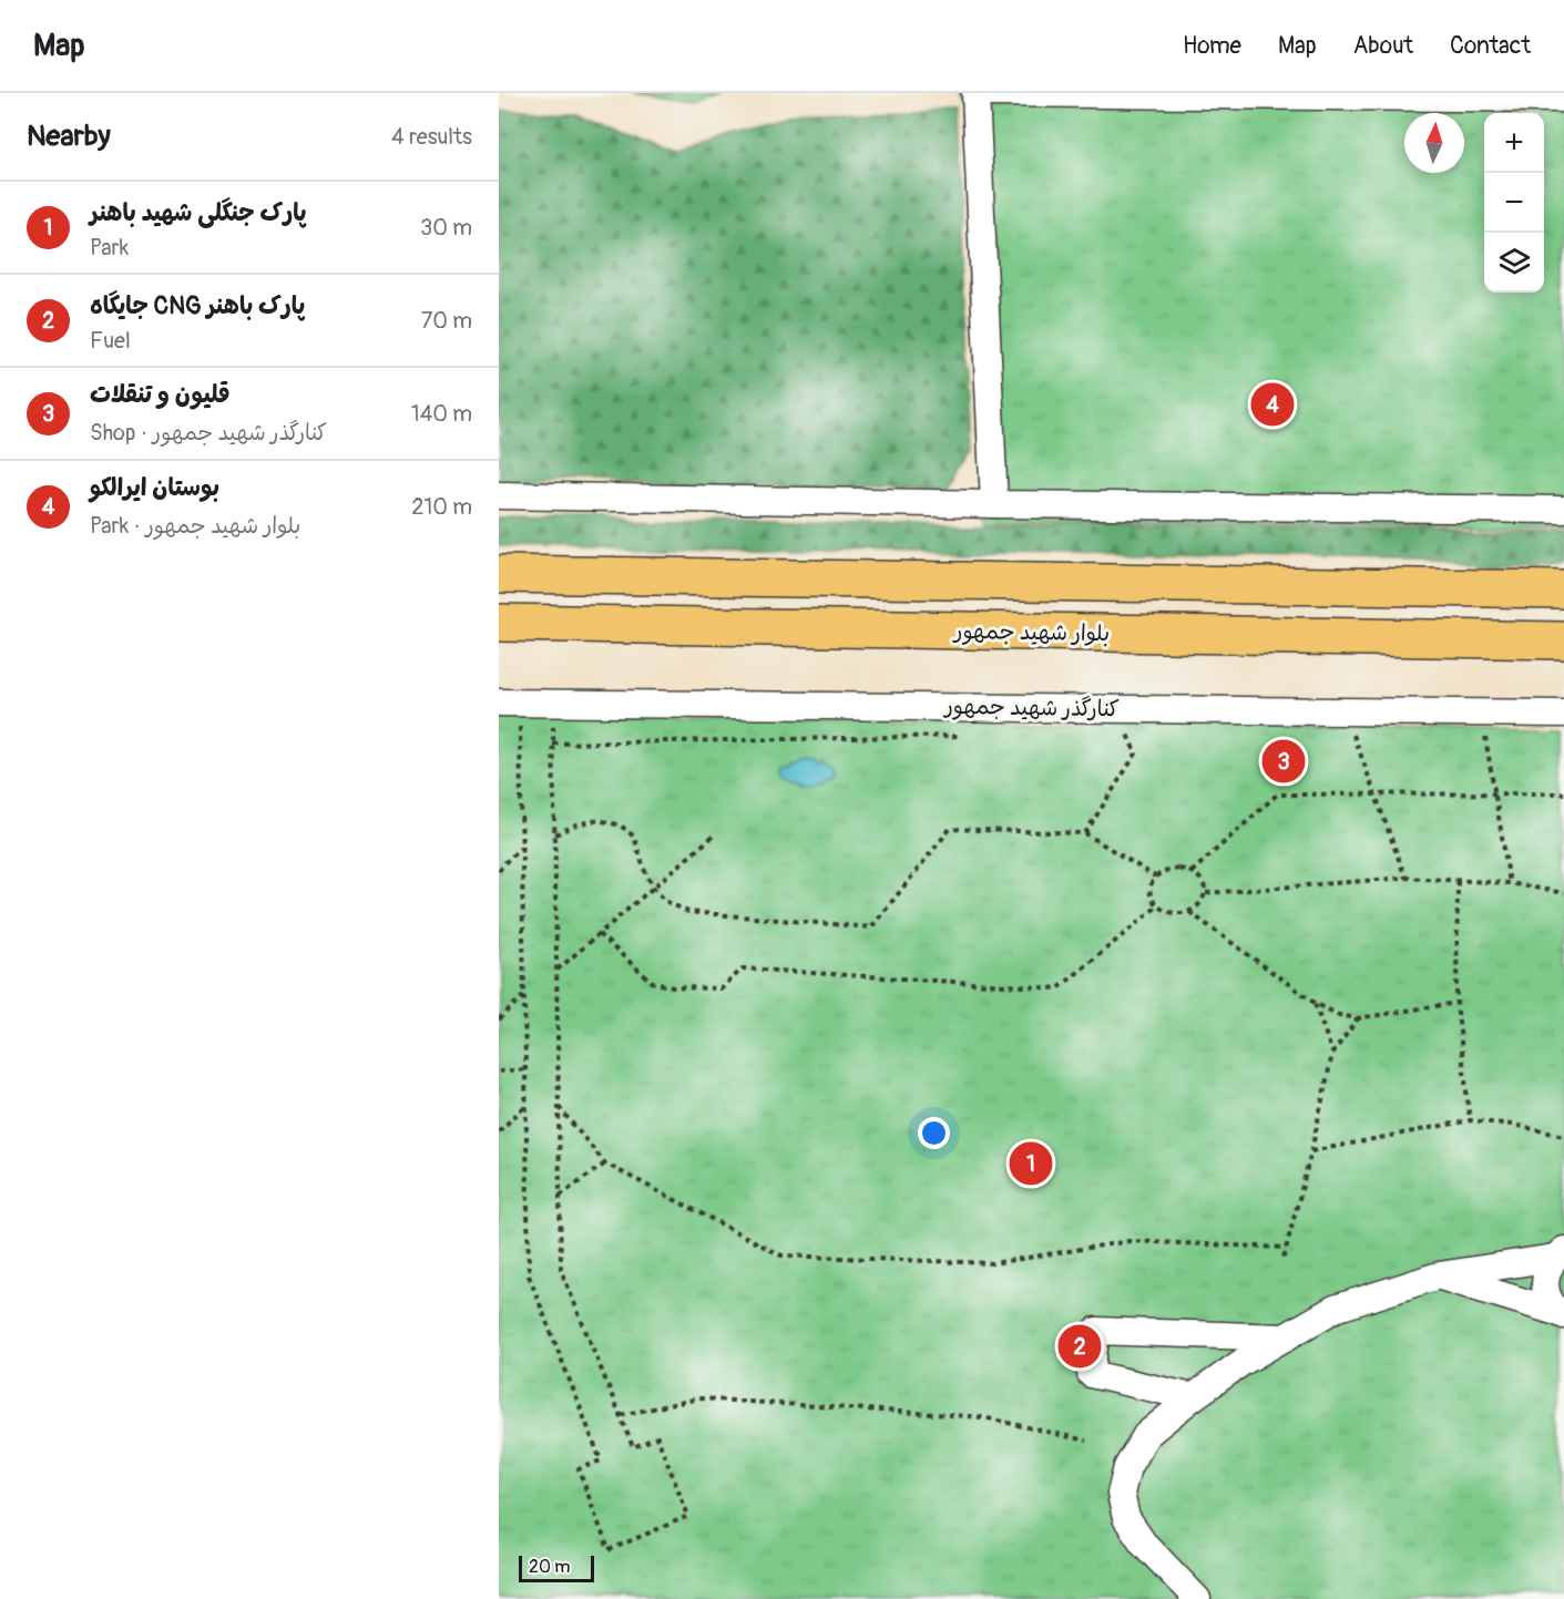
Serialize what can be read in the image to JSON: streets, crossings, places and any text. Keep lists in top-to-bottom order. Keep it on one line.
{"streets":{"highway":["بلوار شهید جمهور"],"street":["کنارگذر شهید جمهور"]},"scale_bar":"20 m","north":"top","page":{"header":"Map","nav":["Home","Map","About","Contact"],"heading":["Nearby","4 results"],"map_buttons":["+","−"],"list":[{"mark":"1","name":"پارک جنگلی شهید باهنر","note":"Park","value":"30 m"},{"mark":"2","name":"جایگاه CNG پارک باهنر","note":"Fuel","value":"70 m"},{"mark":"3","name":"قلیون و تنقلات","note":"Shop · کنارگذر شهید جمهور","value":"140 m"},{"mark":"4","name":"بوستان ایرالکو","note":"Park · بلوار شهید جمهور","value":"210 m"}],"pins":["4","3","1","2"],"scale":"20 m"}}
